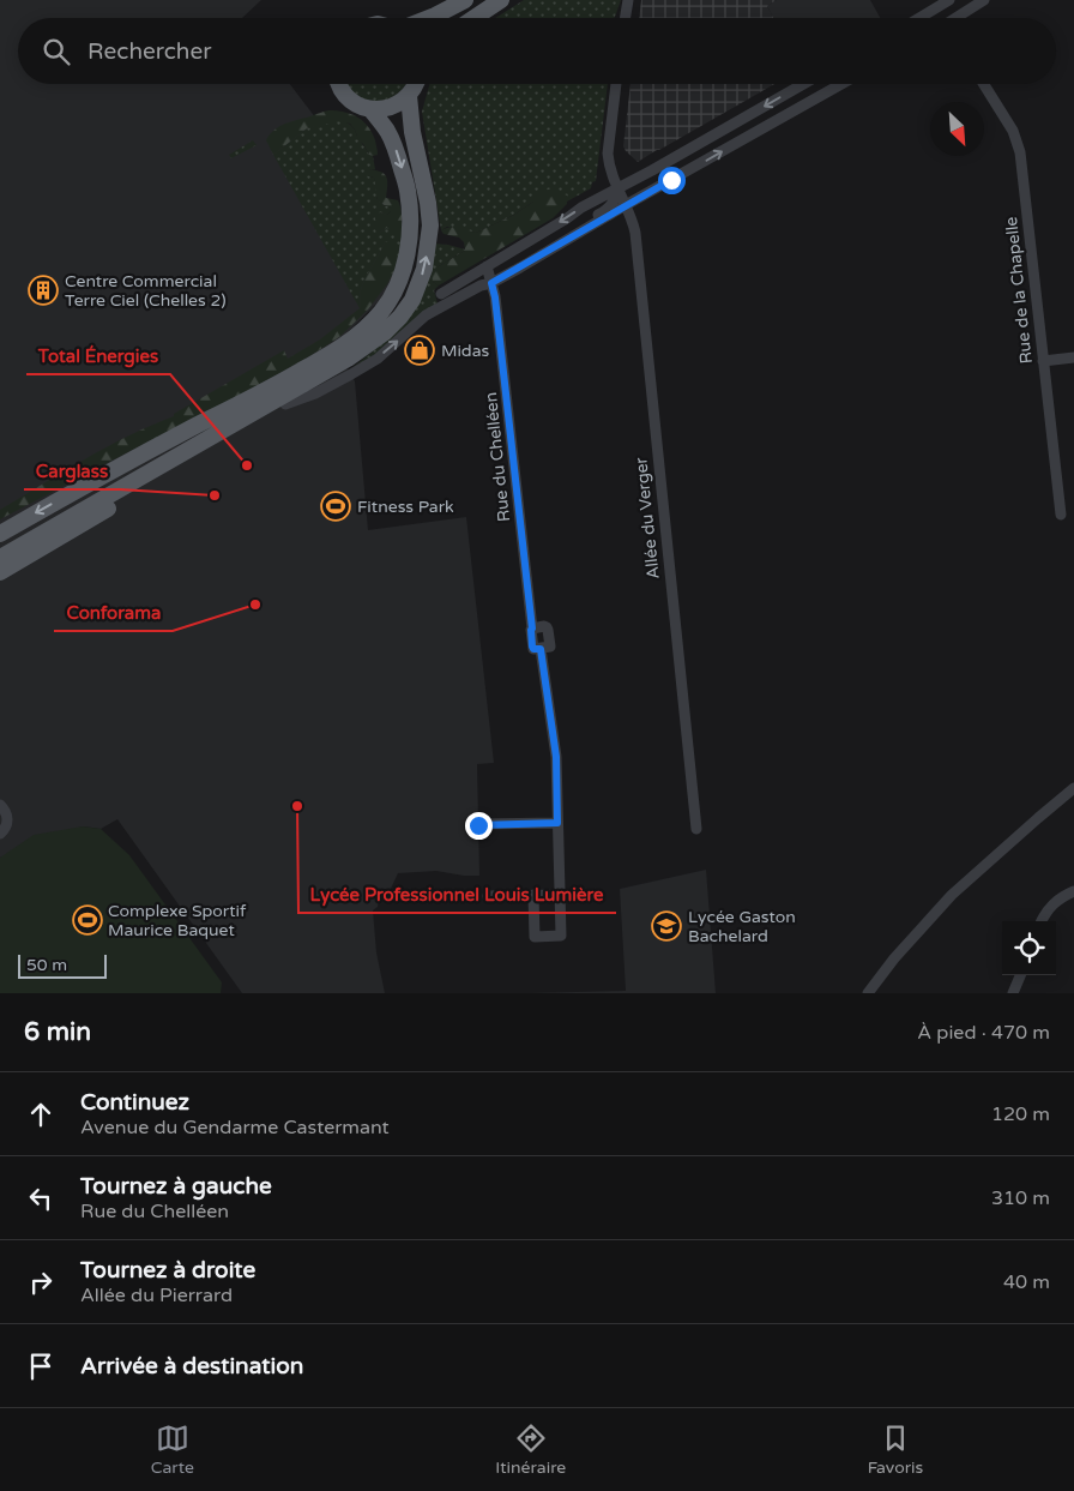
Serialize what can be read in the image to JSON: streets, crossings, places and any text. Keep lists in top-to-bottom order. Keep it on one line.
{"streets":{"street":["Rue de la Chapelle","Rue du Chelléen","Allée du Verger"]},"places":{"building":["Centre Commercial Terre Ciel (Chelles 2)"],"shop":["Midas"],"other":["Total Énergies","Carglass","Conforama","Lycée Professionnel Louis Lumière"],"sports":["Fitness Park","Complexe Sportif Maurice Baquet"],"school or university":["Lycée Gaston Bachelard"]},"scale_bar":"50 m","north":"bottom right","page":{"search":"Rechercher","scale":"50 m","heading":["6 min","À pied · 470 m"],"list":[["Continuez","Avenue du Gendarme Castermant","120 m"],["Tournez à gauche","Rue du Chelléen","310 m"],["Tournez à droite","Allée du Pierrard","40 m"],"Arrivée à destination"],"nav":["Carte","Itinéraire","Favoris"]}}
